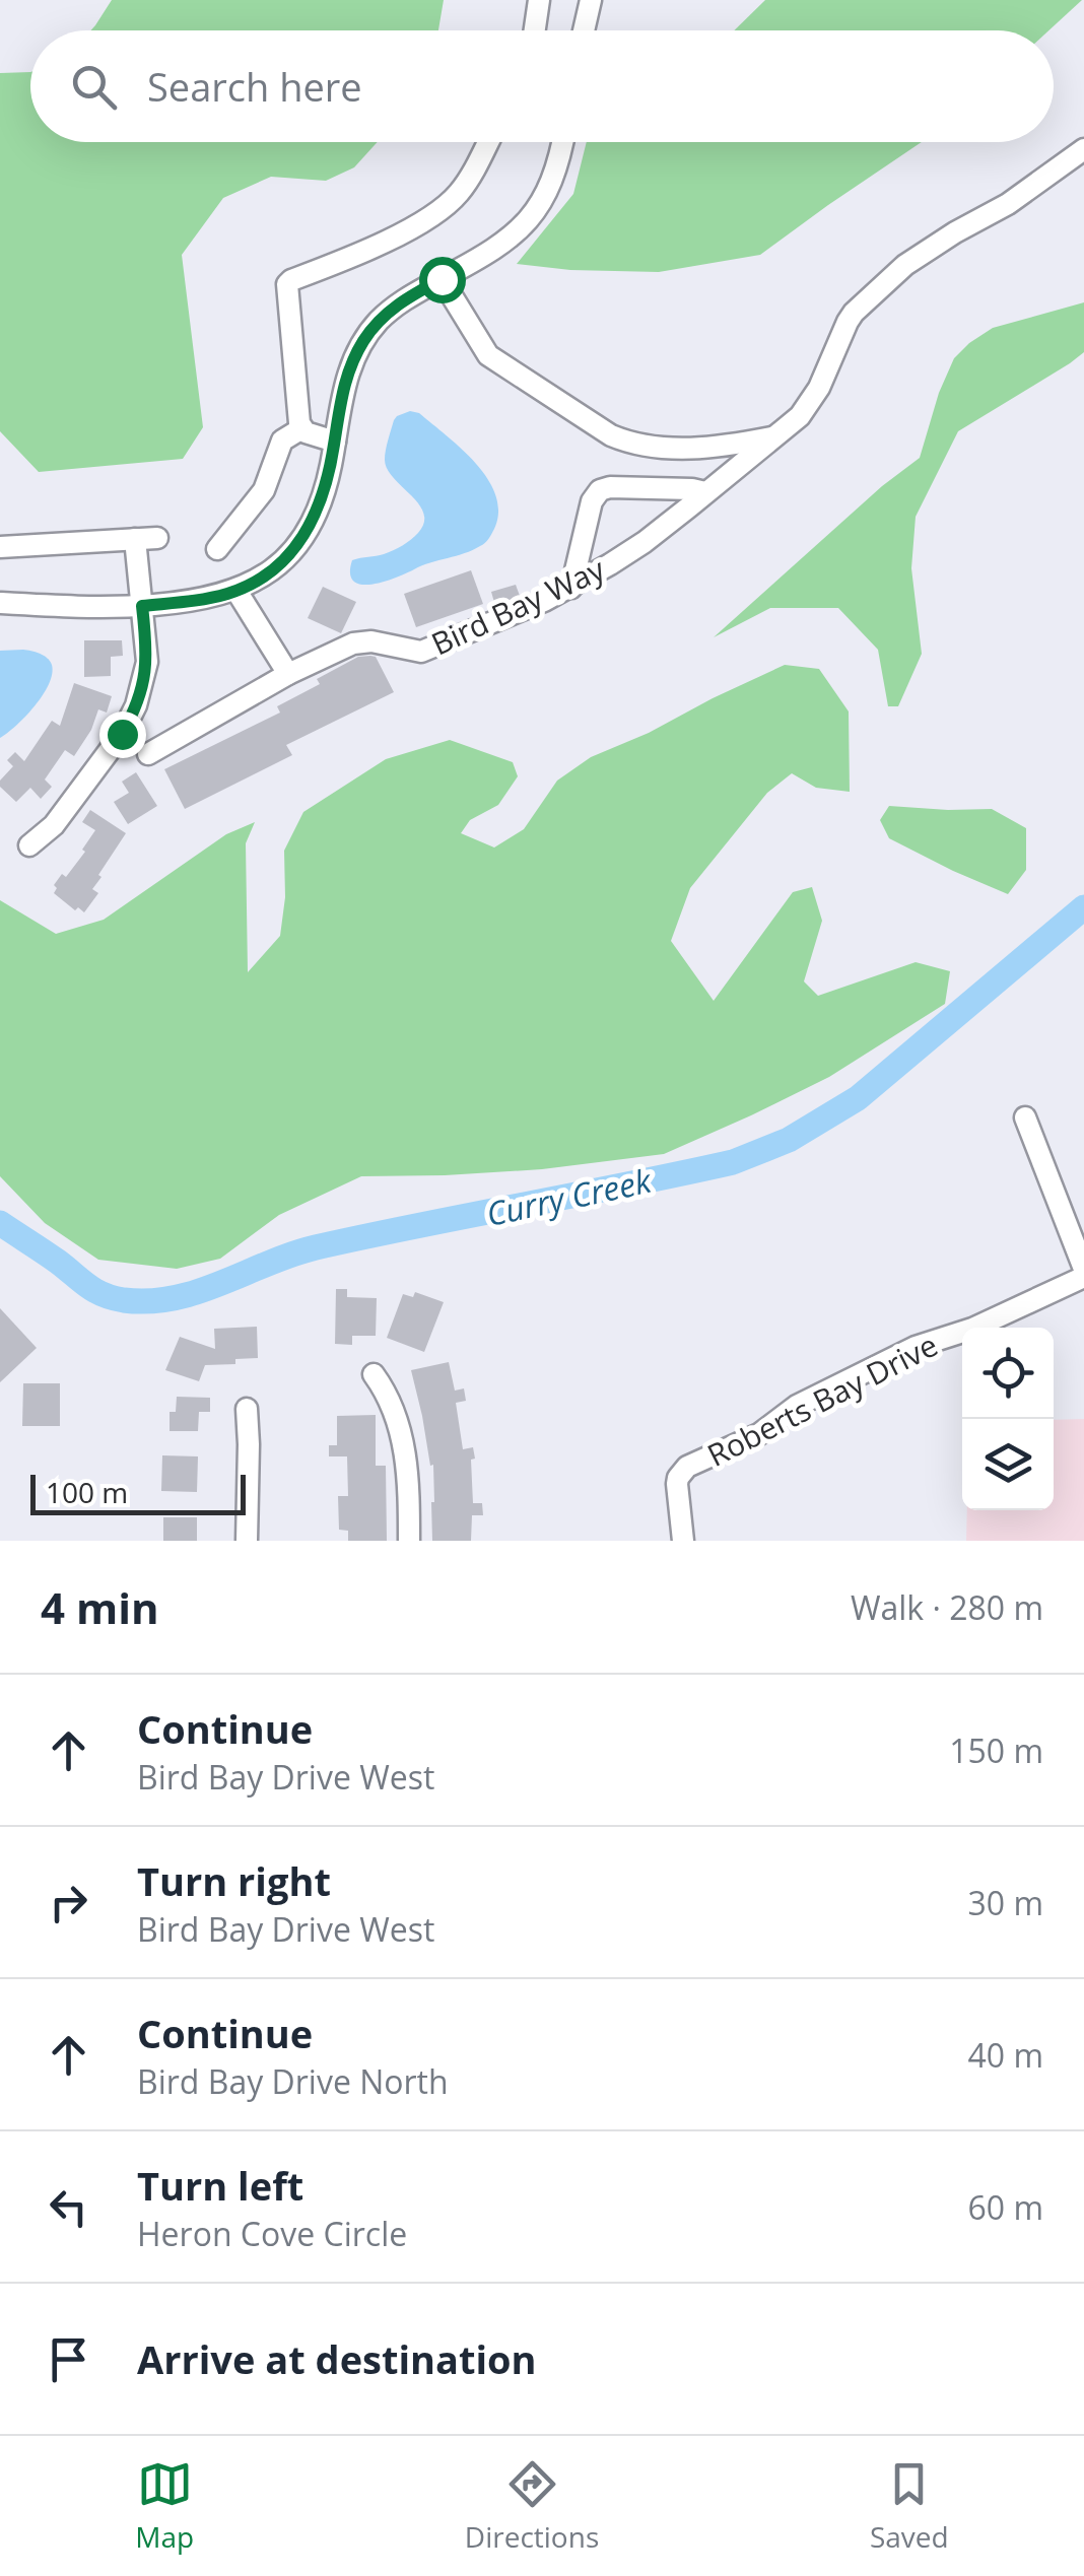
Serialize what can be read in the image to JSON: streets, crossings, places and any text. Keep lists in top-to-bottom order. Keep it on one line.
{"streets":{"street":["Bird Bay Way","Roberts Bay Drive"]},"water":["Curry Creek"],"scale_bar":"100 m","page":{"search":"Search here","scale":"100 m","heading":["4 min","Walk · 280 m"],"list":[["Continue","Bird Bay Drive West","150 m"],["Turn right","Bird Bay Drive West","30 m"],["Continue","Bird Bay Drive North","40 m"],["Turn left","Heron Cove Circle","60 m"],"Arrive at destination"],"nav":["Map","Directions","Saved"]}}
